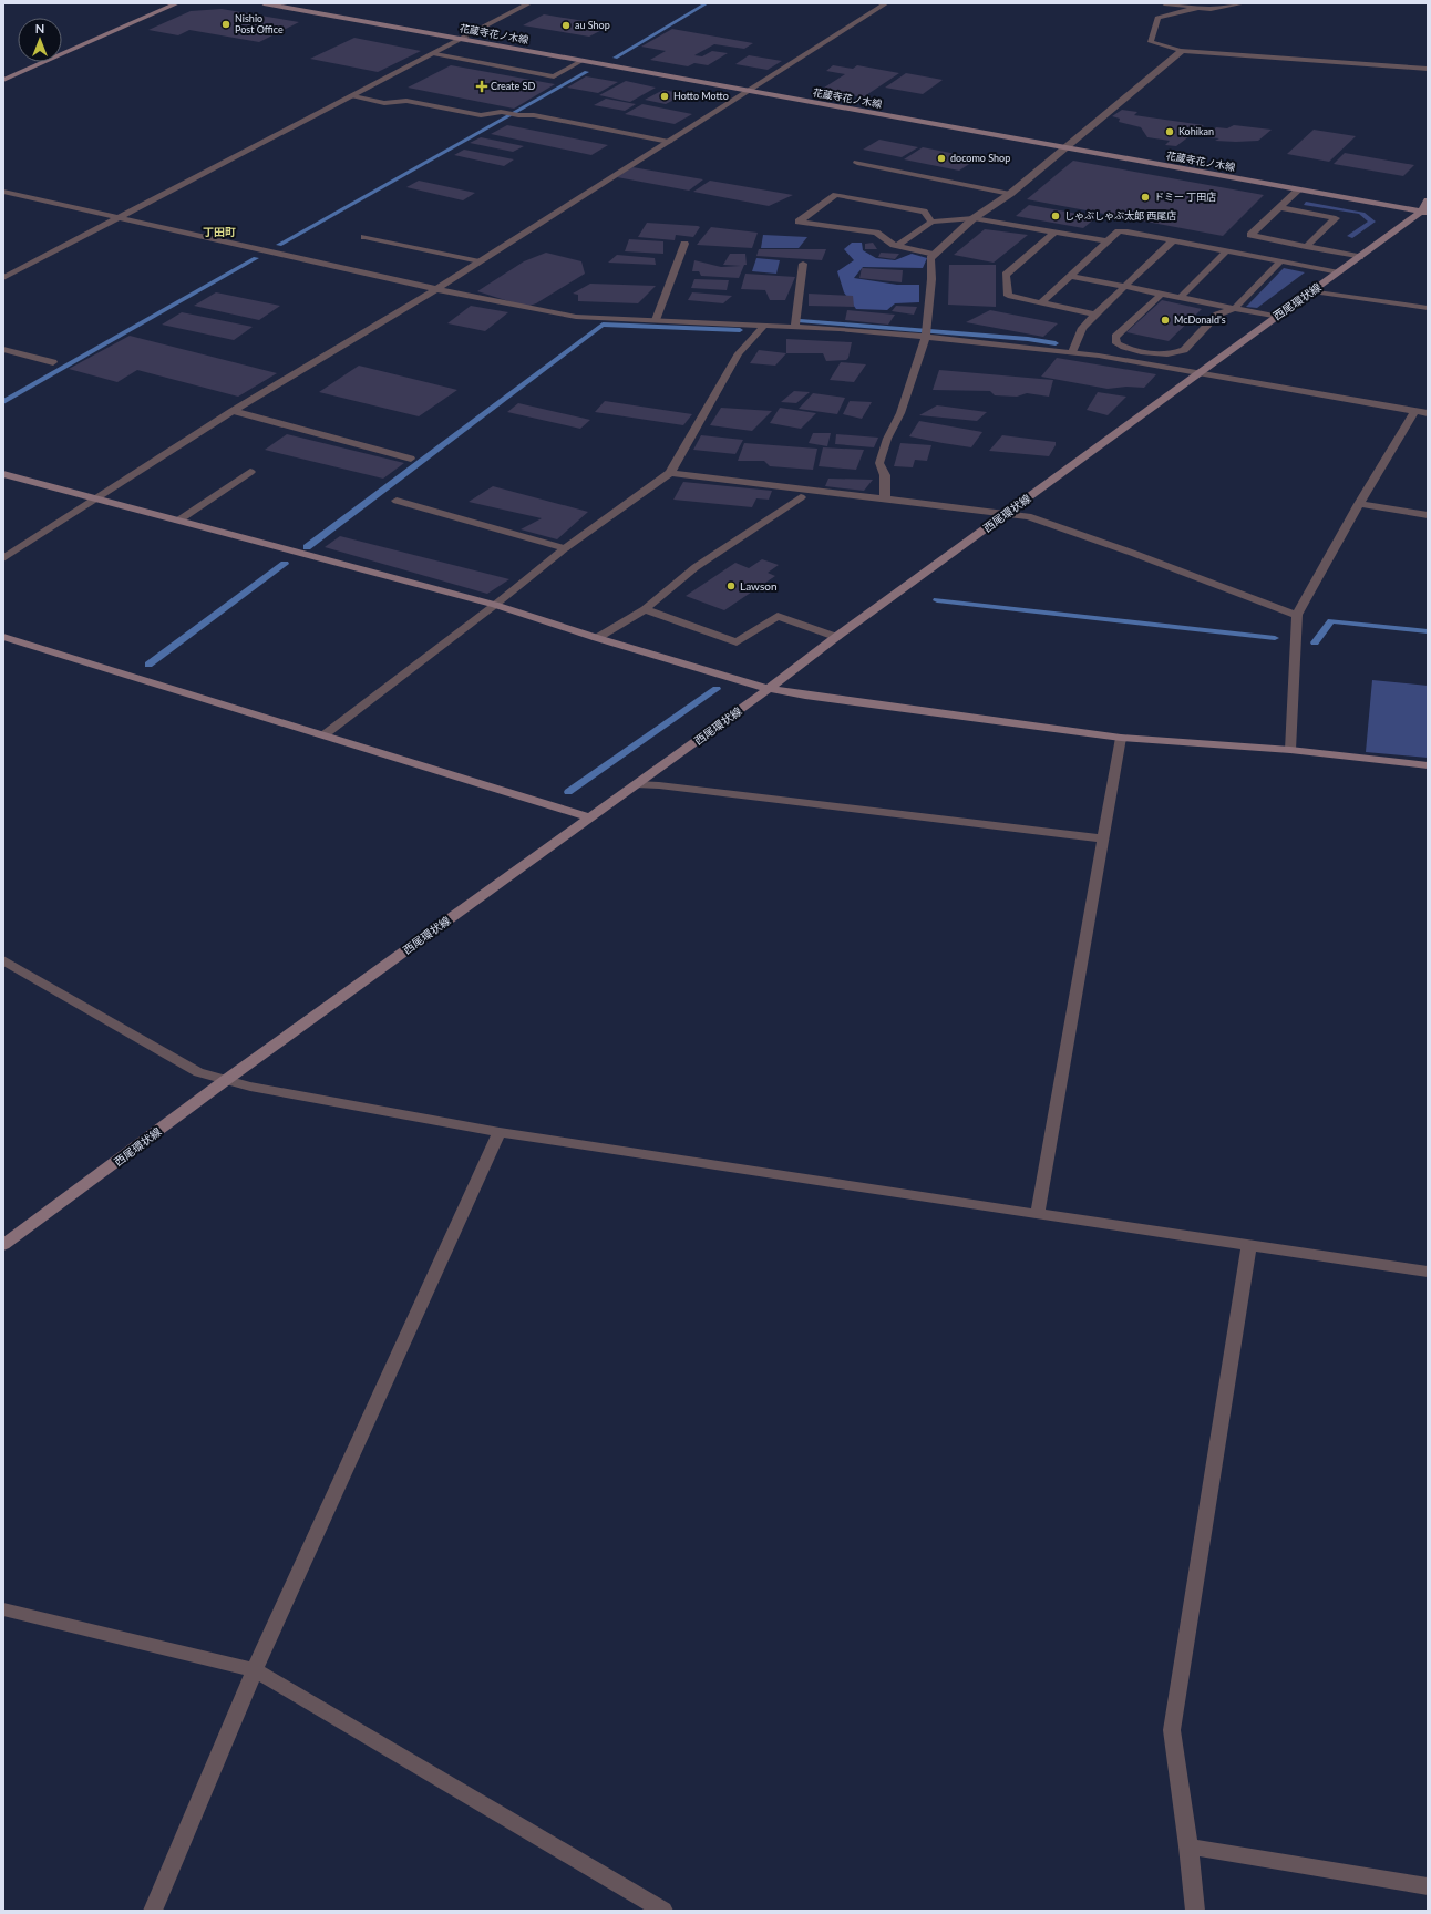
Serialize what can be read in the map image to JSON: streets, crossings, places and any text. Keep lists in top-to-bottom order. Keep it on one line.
{"streets":{"main road":["花蔵寺花ノ木線","西尾環状線"]},"crossings":[["花蔵寺花ノ木線","西尾環状線"]],"districts":["丁田町"],"places":{"other":["Nishio Post Office","au Shop","Hotto Motto","Kohikan","docomo Shop","ドミー 丁田店","しゃぶしゃぶ太郎 西尾店","McDonald's","Lawson"],"health":["Create SD"]},"north":"top"}
